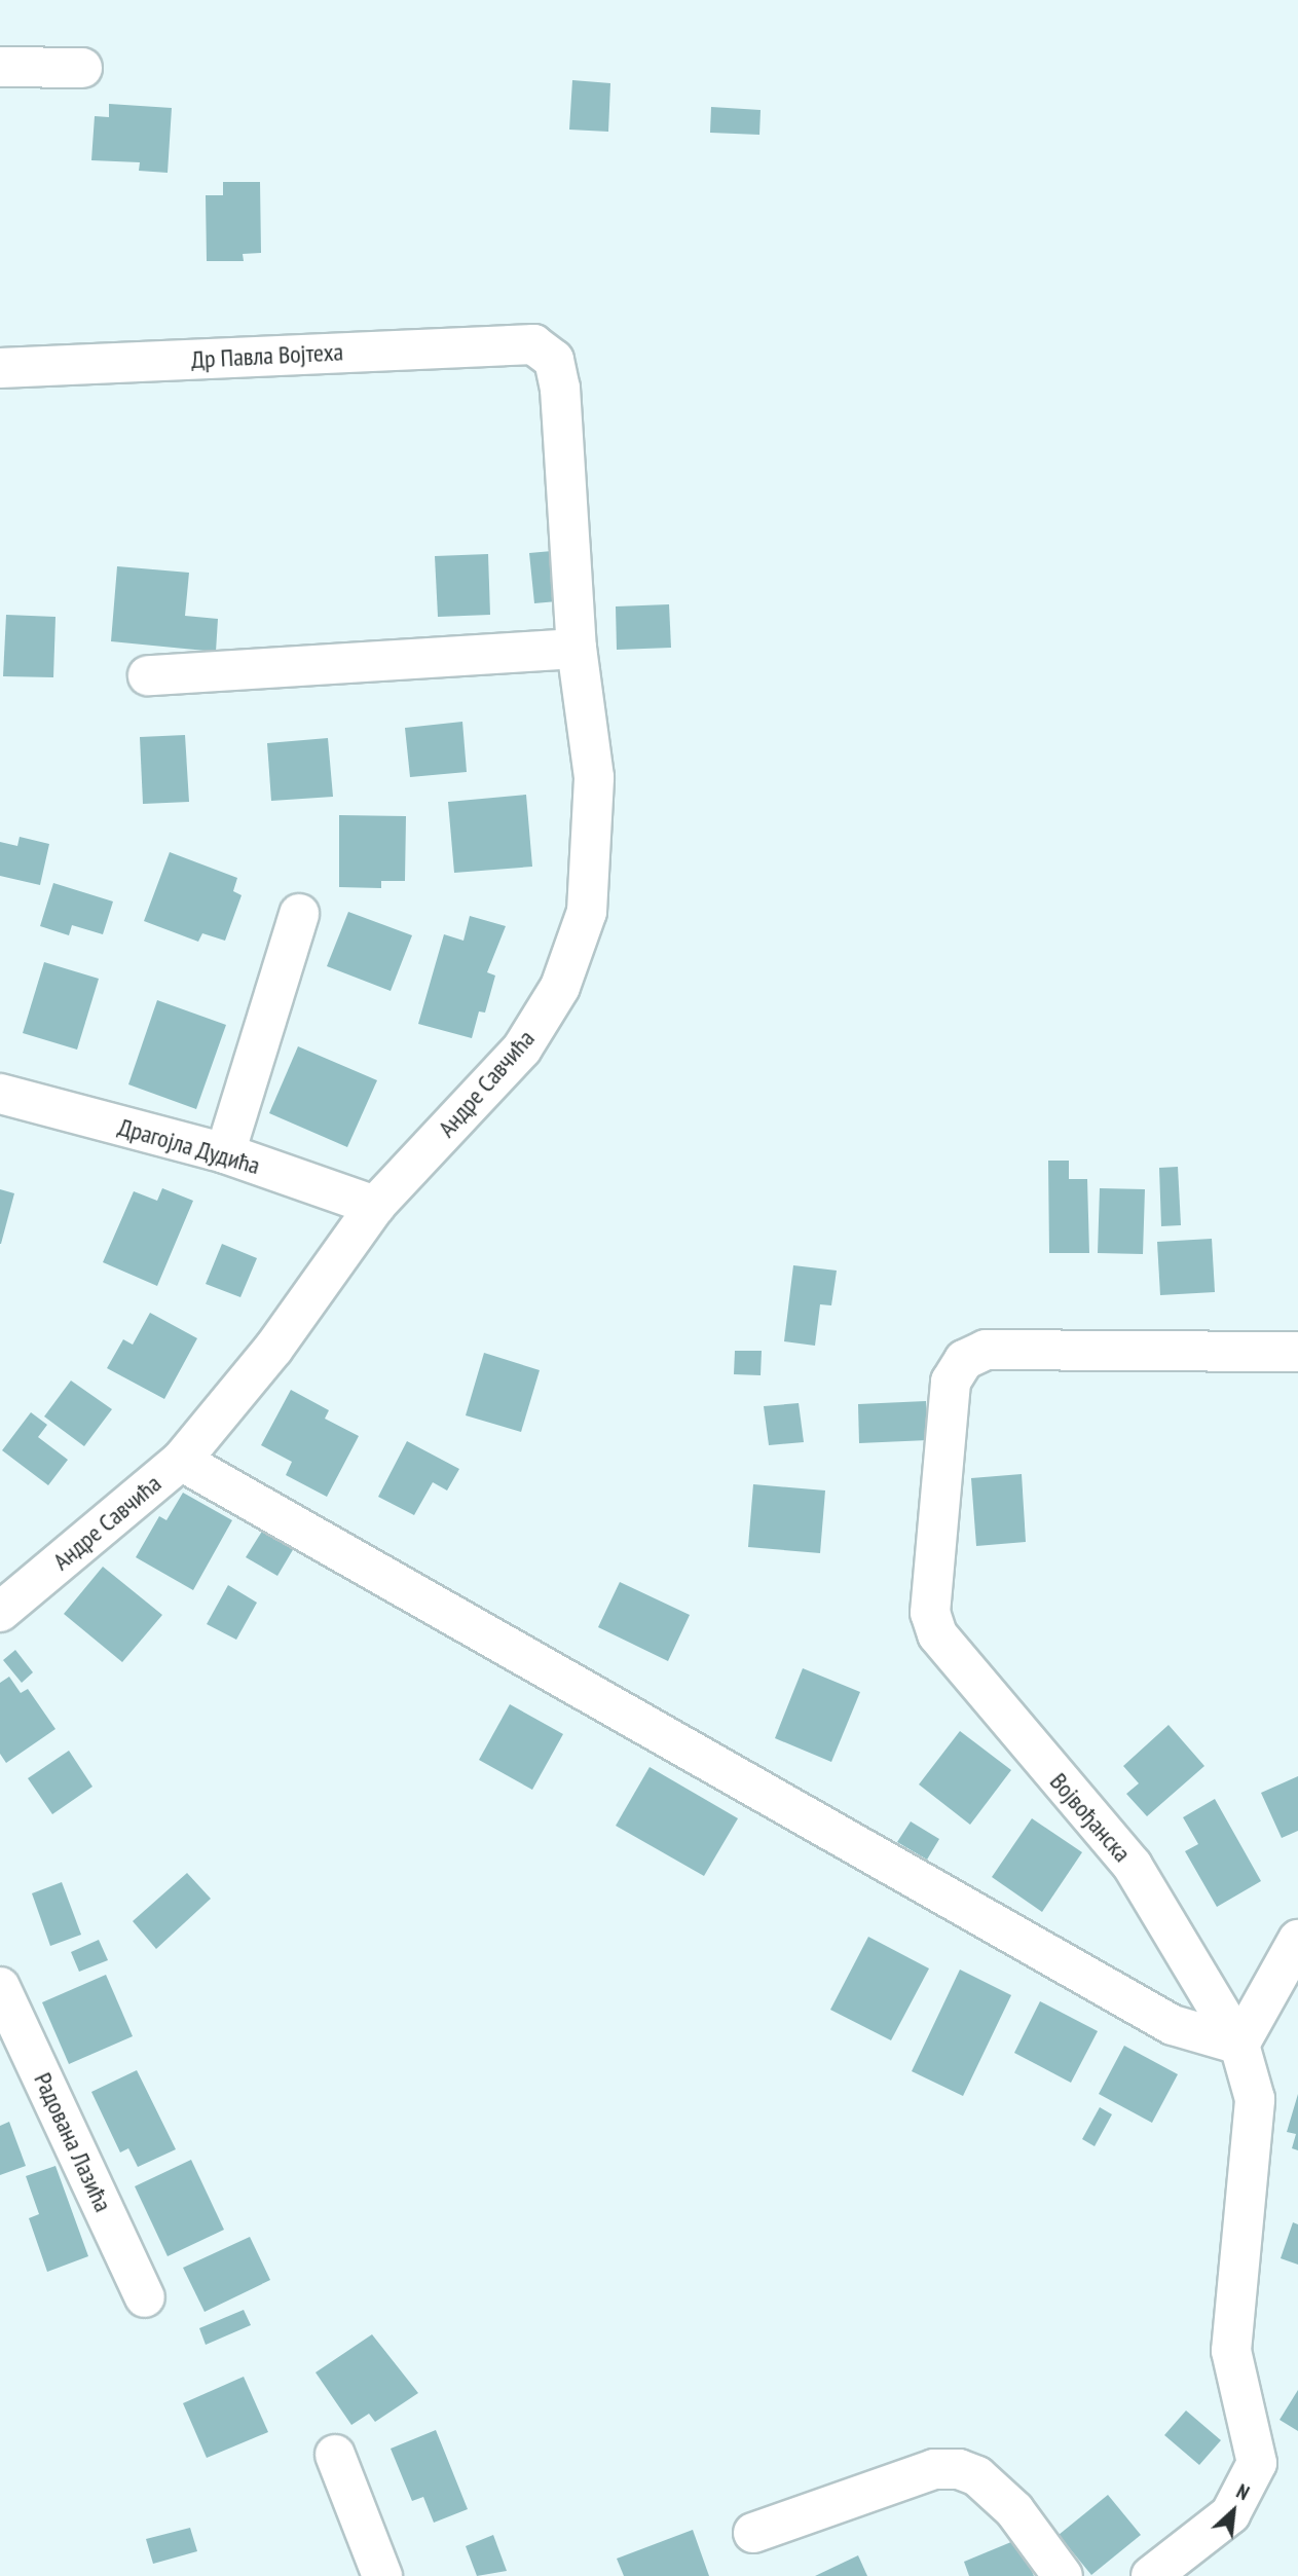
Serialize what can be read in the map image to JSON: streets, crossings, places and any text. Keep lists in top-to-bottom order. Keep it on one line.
{"streets":{"street":["Др Павла Војтеха","Андре Савчића","Драгојла Дудића","Војвођанска","Радована Лазића"]},"crossings":[["Др Павла Војтеха","Андре Савчића"],["Андре Савчића","Драгојла Дудића"]],"north":"top right"}
